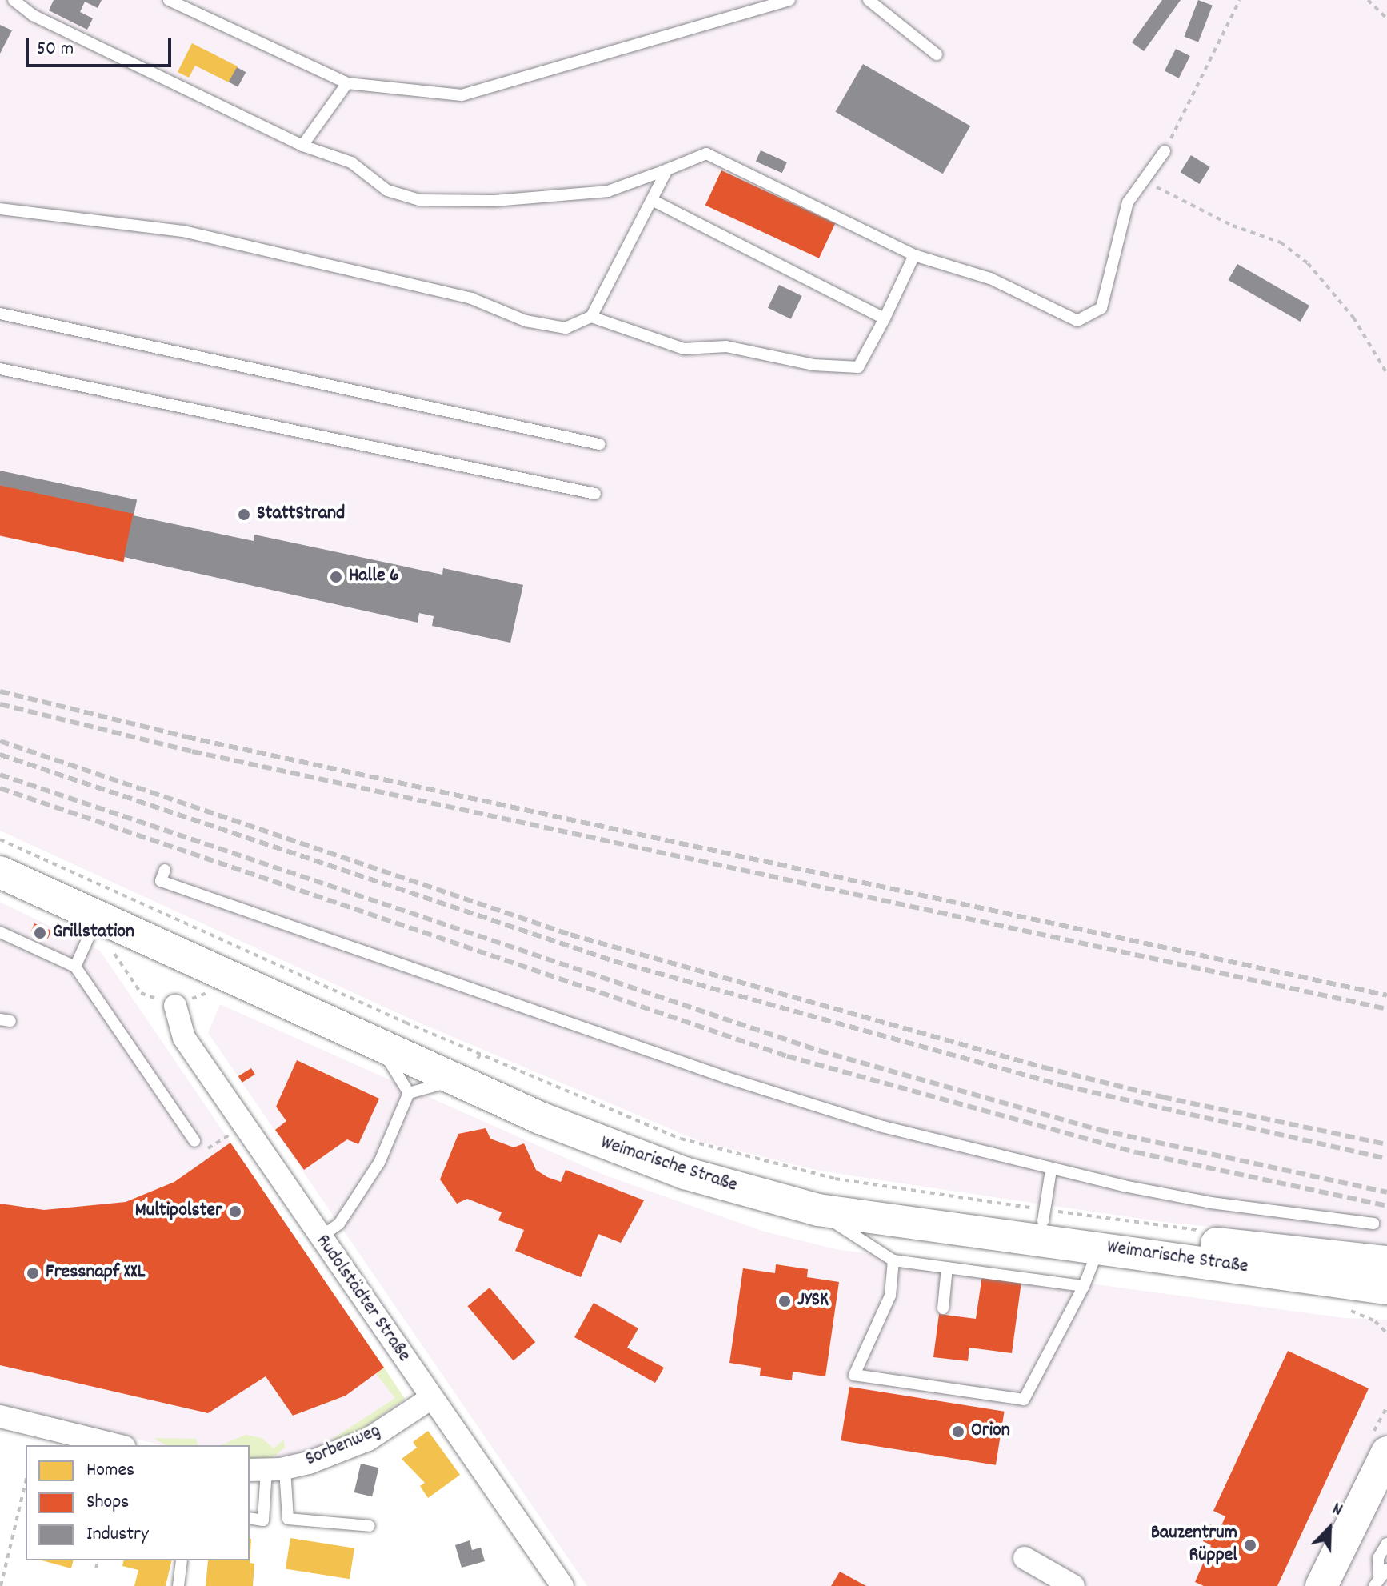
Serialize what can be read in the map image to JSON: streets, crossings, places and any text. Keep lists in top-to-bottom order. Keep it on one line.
{"streets":{"main road":["Weimarische Straße"],"street":["Rudolstädter Straße","Sorbenweg"]},"crossings":[["Rudolstädter Straße","Sorbenweg"]],"places":["StattStrand","Halle 6","Grillstation","Multipolster","Fressnapf XXL","JYSK","Orion","Bauzentrum Rüppel"],"legend":["Homes","Shops","Industry"],"scale_bar":"50 m","north":"top right"}
